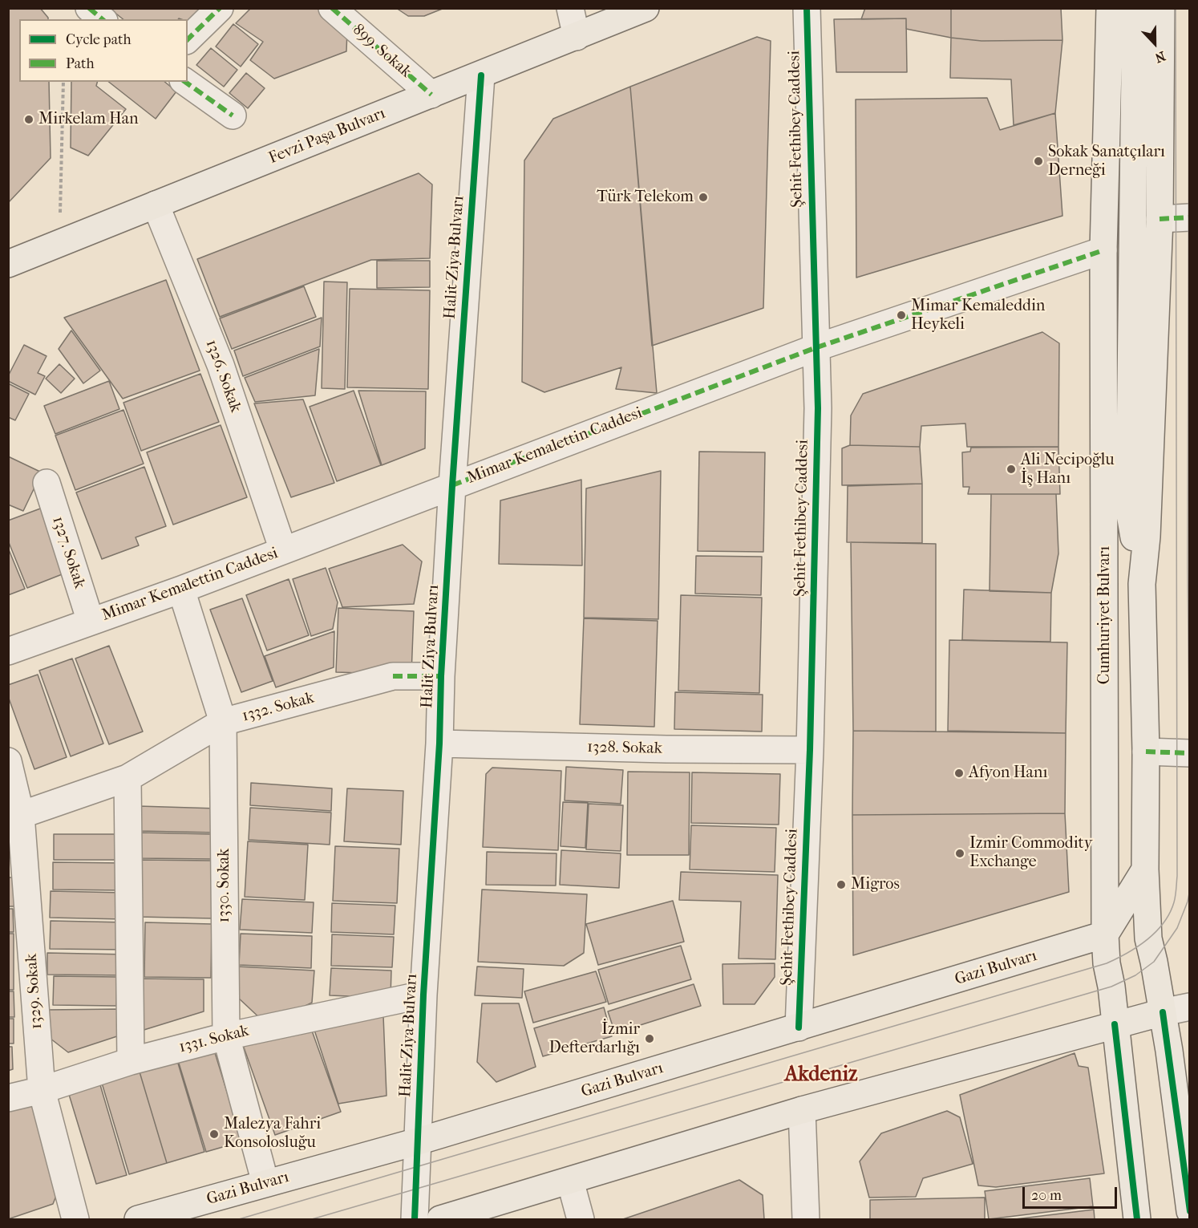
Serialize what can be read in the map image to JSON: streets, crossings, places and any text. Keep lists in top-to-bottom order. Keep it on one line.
{"streets":{"main road":["Fevzi Paşa Bulvarı","Cumhuriyet Bulvarı","Gazi Bulvarı"],"street":["899. Sokak","Şehit Fethibey Caddesi","Halit Ziya Bulvarı","1326. Sokak","Mimar Kemalettin Caddesi","1327. Sokak","1332. Sokak","1328. Sokak","1330. Sokak","1329. Sokak","1331. Sokak"]},"crossings":[["899. Sokak","Fevzi Paşa Bulvarı"],["Şehit Fethibey Caddesi","Mimar Kemalettin Caddesi"],["Şehit Fethibey Caddesi","1328. Sokak"],["Şehit Fethibey Caddesi","Gazi Bulvarı"],["Fevzi Paşa Bulvarı","Halit Ziya Bulvarı"],["Fevzi Paşa Bulvarı","1326. Sokak"],["Halit Ziya Bulvarı","Mimar Kemalettin Caddesi"],["Halit Ziya Bulvarı","1332. Sokak"],["Halit Ziya Bulvarı","1328. Sokak"],["Halit Ziya Bulvarı","Gazi Bulvarı"],["Halit Ziya Bulvarı","1331. Sokak"],["1326. Sokak","Mimar Kemalettin Caddesi"],["Mimar Kemalettin Caddesi","1327. Sokak"],["Mimar Kemalettin Caddesi","Cumhuriyet Bulvarı"],["Mimar Kemalettin Caddesi","1330. Sokak"],["Cumhuriyet Bulvarı","Gazi Bulvarı"],["1332. Sokak","1330. Sokak"],["1332. Sokak","1329. Sokak"],["1330. Sokak","Gazi Bulvarı"],["1330. Sokak","1331. Sokak"],["1329. Sokak","1331. Sokak"]],"districts":["Akdeniz"],"places":["Mirkelam Han","Sokak Sanatçıları Derneği","Türk Telekom","Mimar Kemaleddin Heykeli","Ali Necipoğlu İş Hanı","Afyon Hanı","Izmir Commodity Exchange","Migros","İzmir Defterdarlığı","Malezya Fahri Konsolosluğu"],"legend":["Cycle path","Path"],"scale_bar":"20 m","north":"bottom"}
